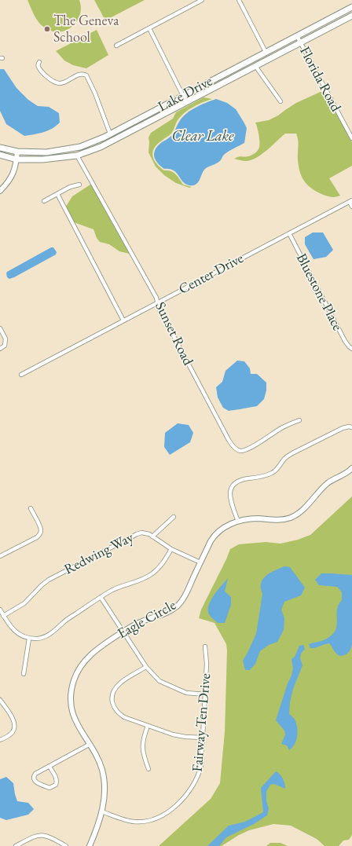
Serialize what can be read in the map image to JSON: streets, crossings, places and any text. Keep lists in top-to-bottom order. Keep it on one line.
{"streets":{"main road":["Lake Drive"],"street":["Florida Road","Center Drive","Bluestone Place","Sunset Road","Redwing Way","Eagle Circle","Fairway Ten Drive"]},"crossings":[["Florida Road","Lake Drive"],["Lake Drive","Sunset Road"],["Center Drive","Bluestone Place"],["Center Drive","Sunset Road"],["Redwing Way","Eagle Circle"],["Eagle Circle","Fairway Ten Drive"]],"water":["Clear Lake"],"places":["The Geneva School"]}
